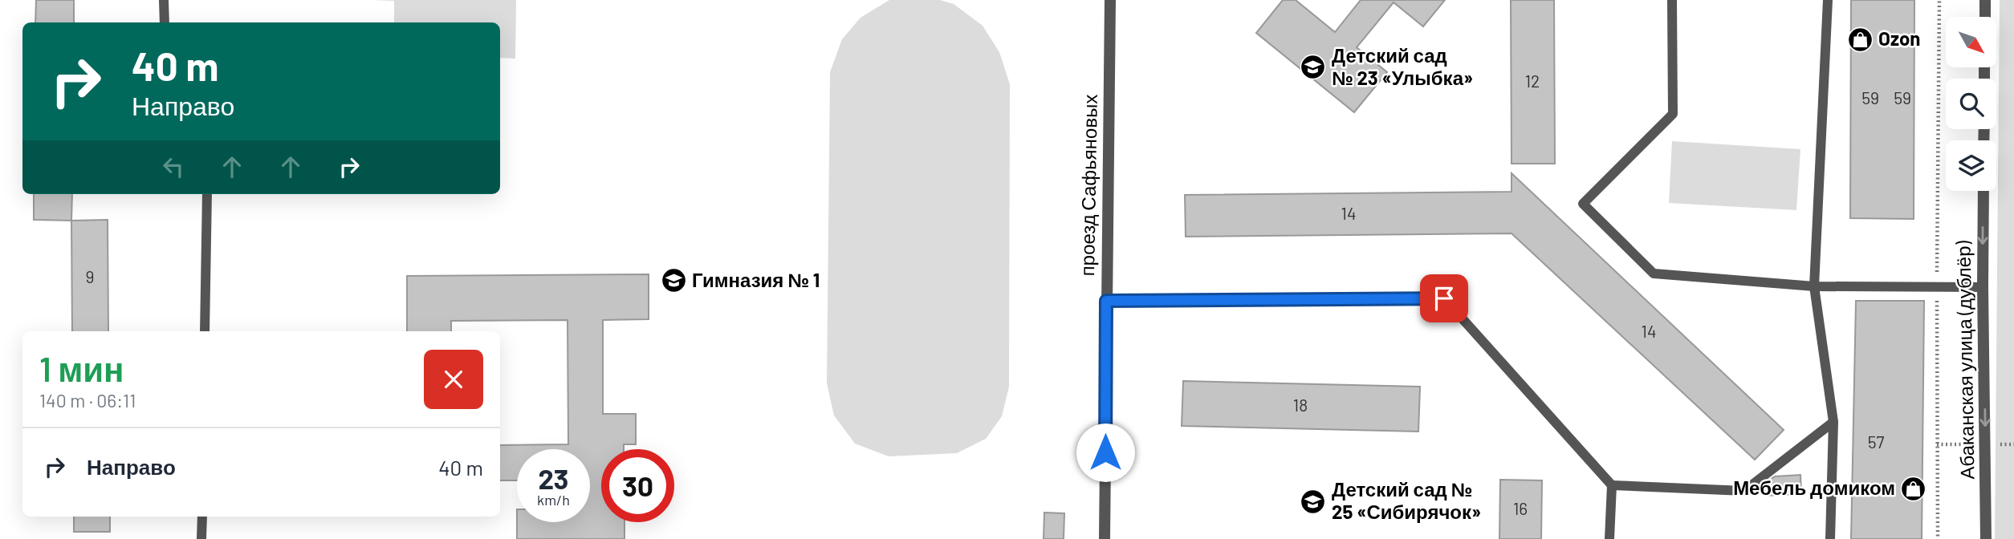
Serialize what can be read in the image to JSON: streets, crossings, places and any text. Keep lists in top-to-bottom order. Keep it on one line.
{"streets":{"street":["проезд Сафьяновых","Абаканская улица (дублёр)"]},"one_way":["Абаканская улица (дублёр)"],"places":{"shop":["Ozon","Мебель домиком"],"school or university":["Детский сад № 23 «Улыбка»","Гимназия № 1","Детский сад № 25 «Сибирячок»"]},"house_numbers":["12","59","59","14","9","14","18","57","16"],"north":"bottom right","page":{"turn":["40 m","Направо"],"heading":["1 мин","140 m · 06:11"],"list":[{"name":"Направо","value":"40 m"}],"speed":"23 km/h","limit":"30"}}
